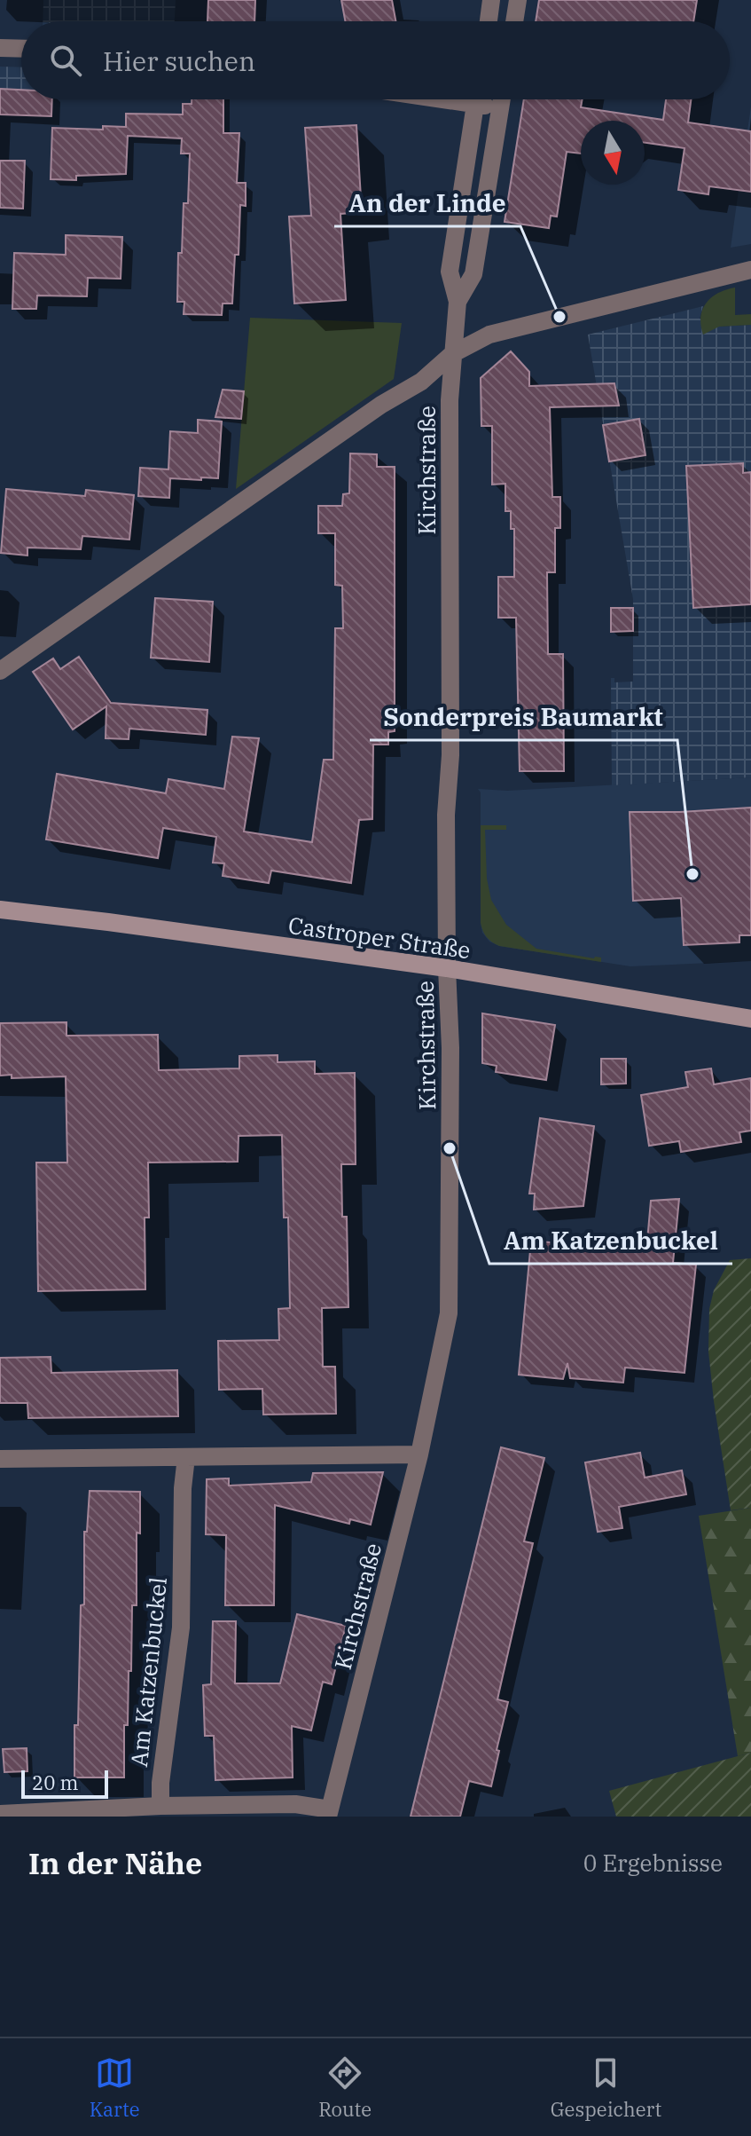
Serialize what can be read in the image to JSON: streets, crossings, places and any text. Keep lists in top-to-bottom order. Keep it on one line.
{"streets":{"main road":["Castroper Straße"],"street":["Kirchstraße","Am Katzenbuckel"]},"crossings":[["Kirchstraße","Castroper Straße"]],"places":["An der Linde","Sonderpreis Baumarkt","Am Katzenbuckel"],"scale_bar":"20 m","north":"bottom","page":{"search":"Hier suchen","scale":"20 m","heading":["In der Nähe","0 Ergebnisse"],"nav":["Karte","Route","Gespeichert"]}}
